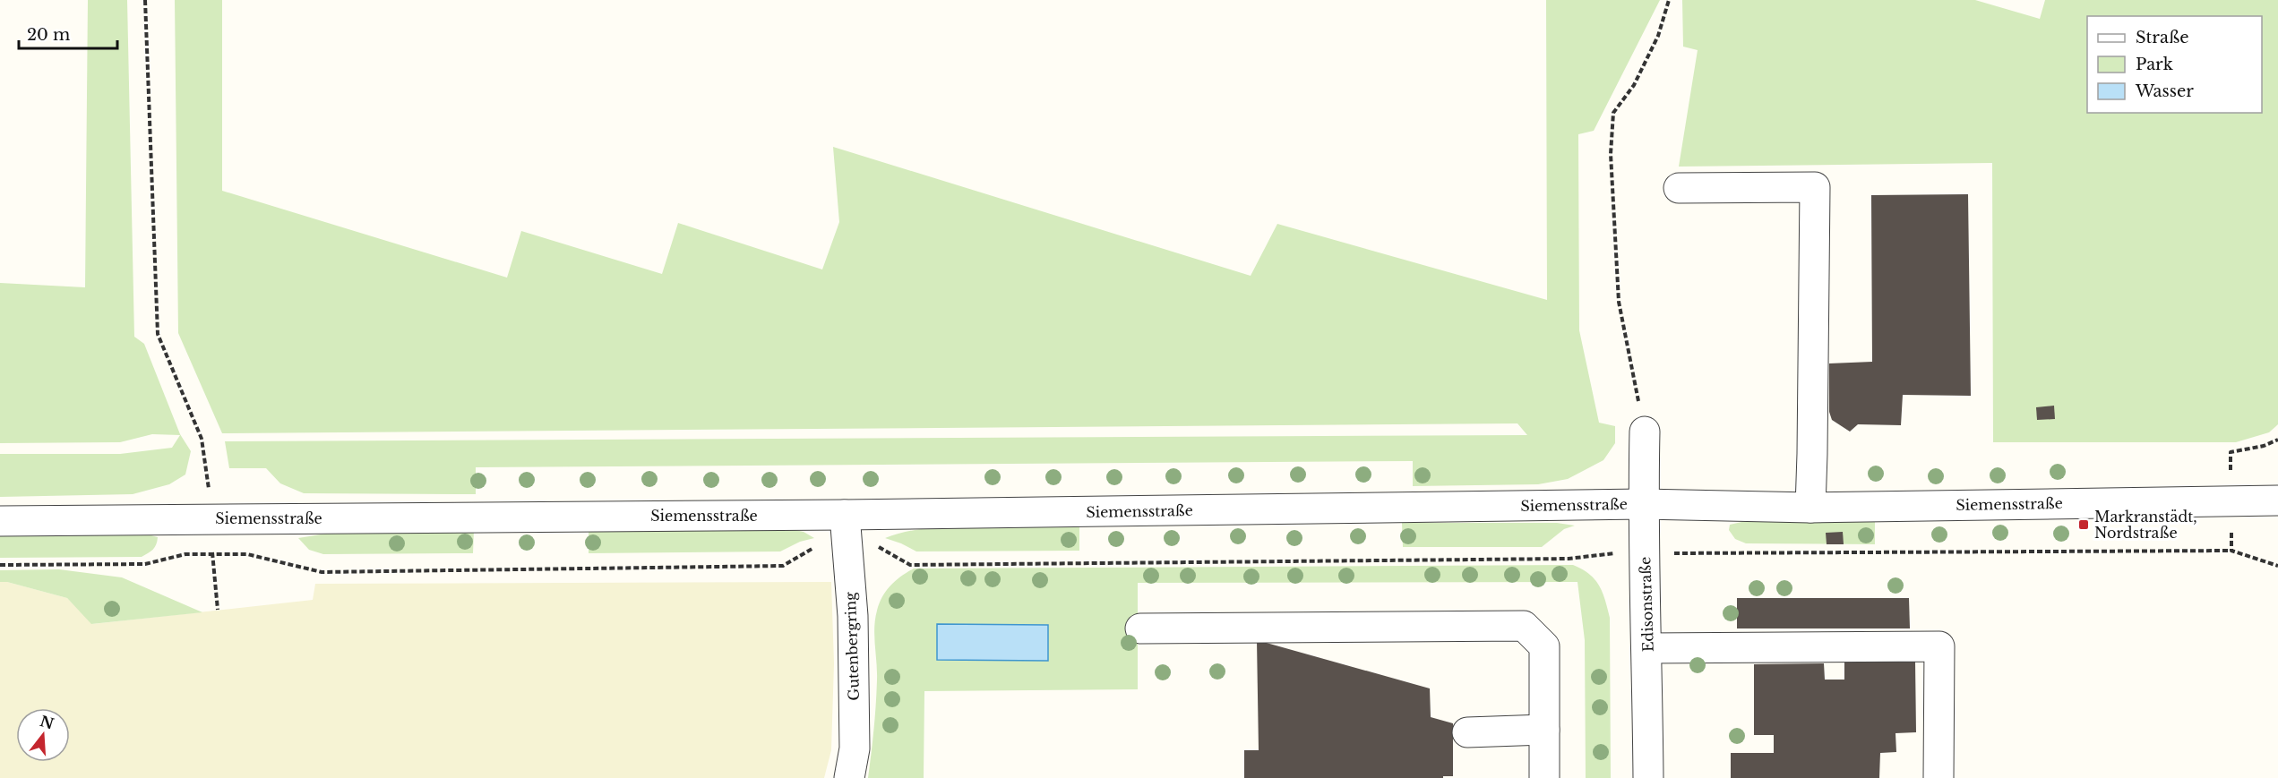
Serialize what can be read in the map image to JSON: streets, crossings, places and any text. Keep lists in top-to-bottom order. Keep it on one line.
{"streets":{"street":["Siemensstraße","Edisonstraße","Gutenbergring"]},"crossings":[["Siemensstraße","Edisonstraße"],["Siemensstraße","Gutenbergring"]],"places":{"transit":["Markranstädt, Nordstraße"]},"legend":["Straße","Park","Wasser"],"scale_bar":"20 m","north":"top"}
